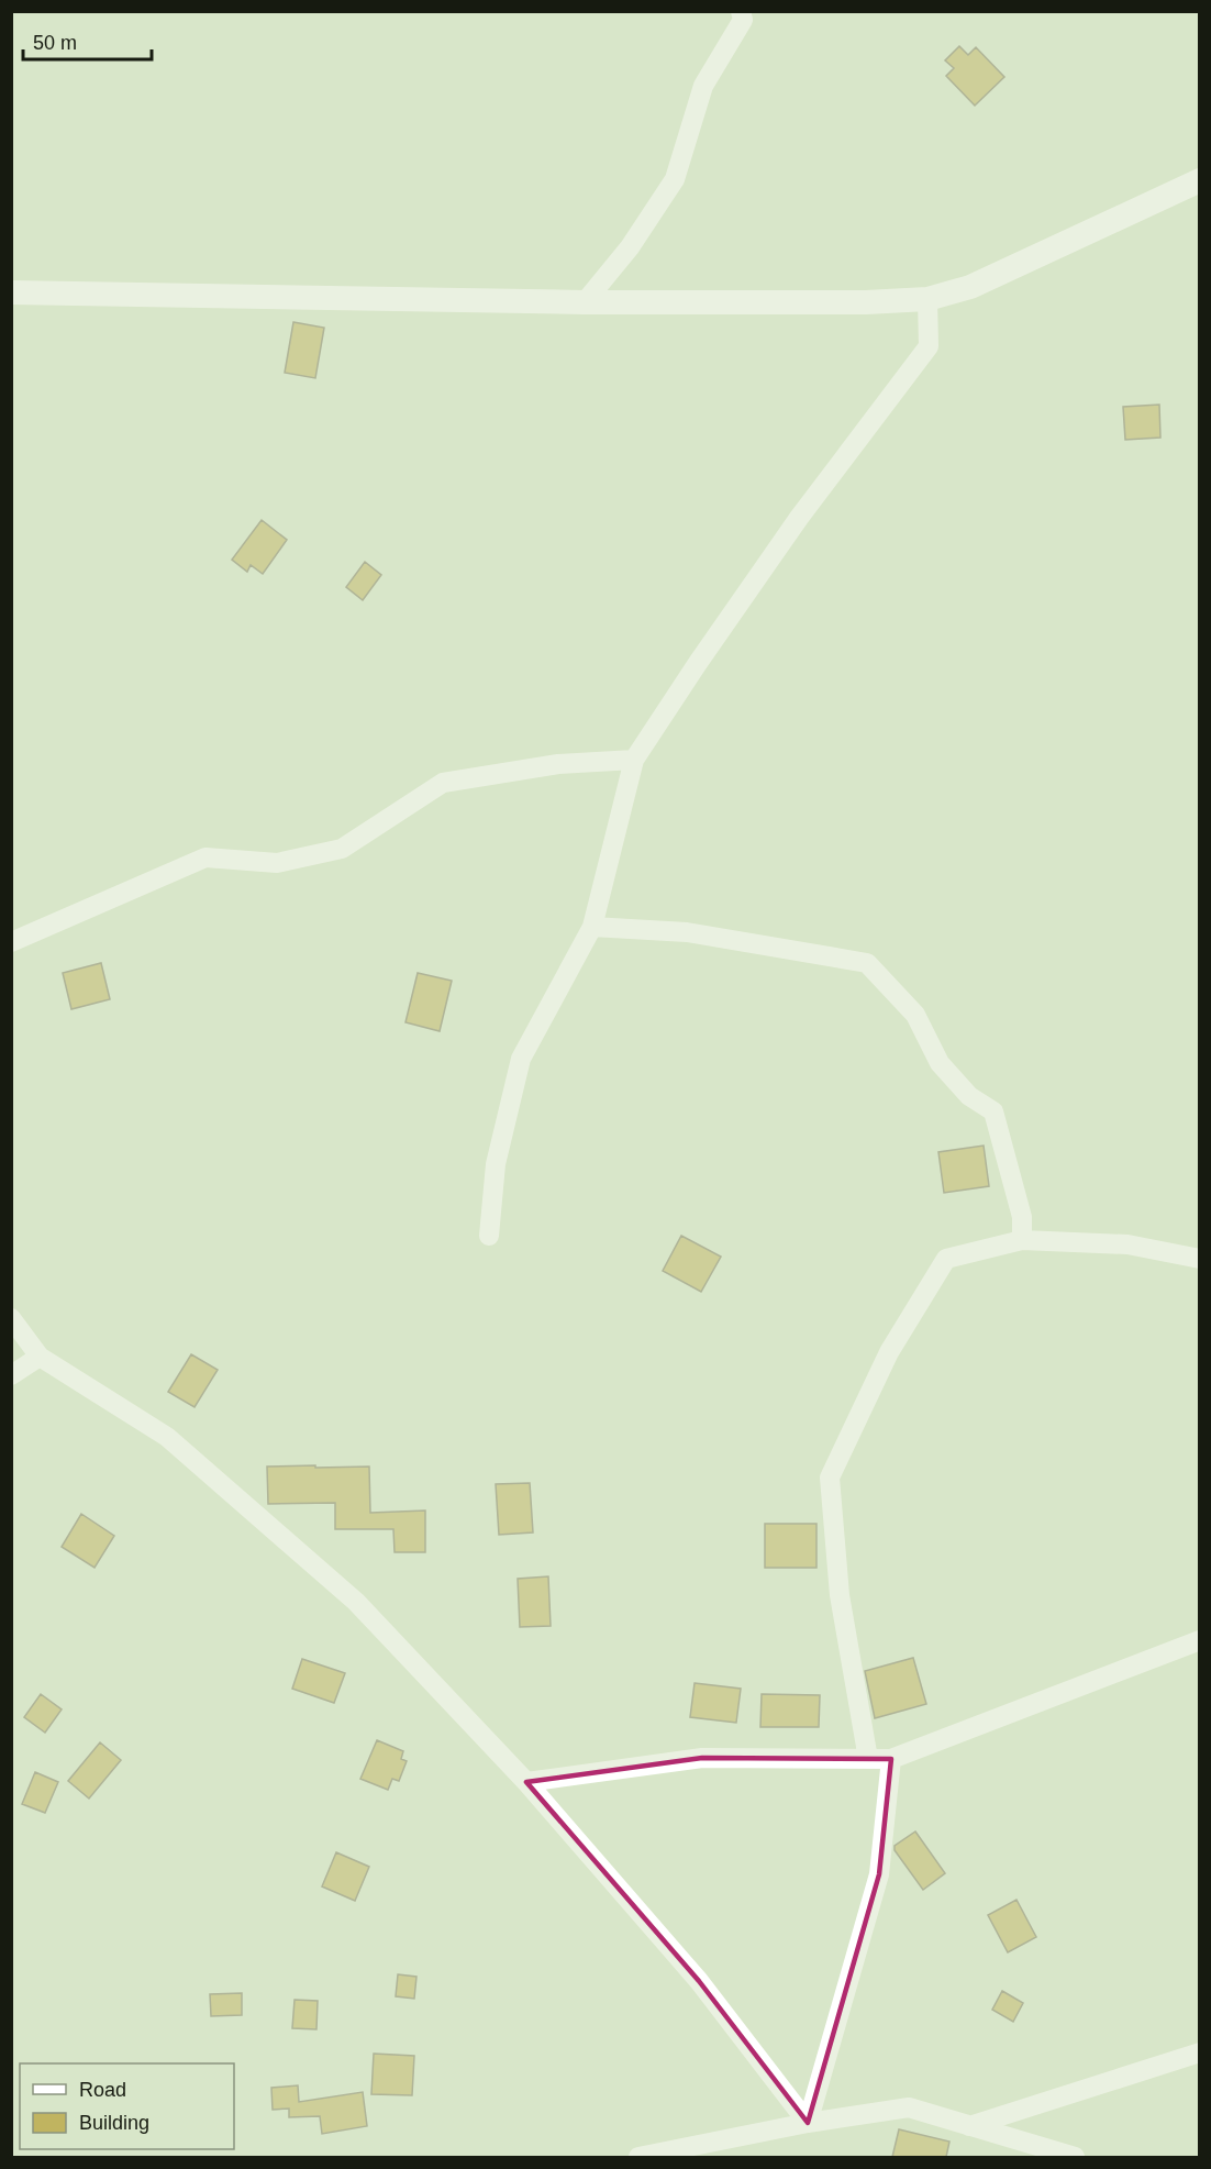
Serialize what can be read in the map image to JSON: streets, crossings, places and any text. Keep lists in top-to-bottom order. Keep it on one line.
{"legend":["Road","Building"],"scale_bar":"50 m"}
